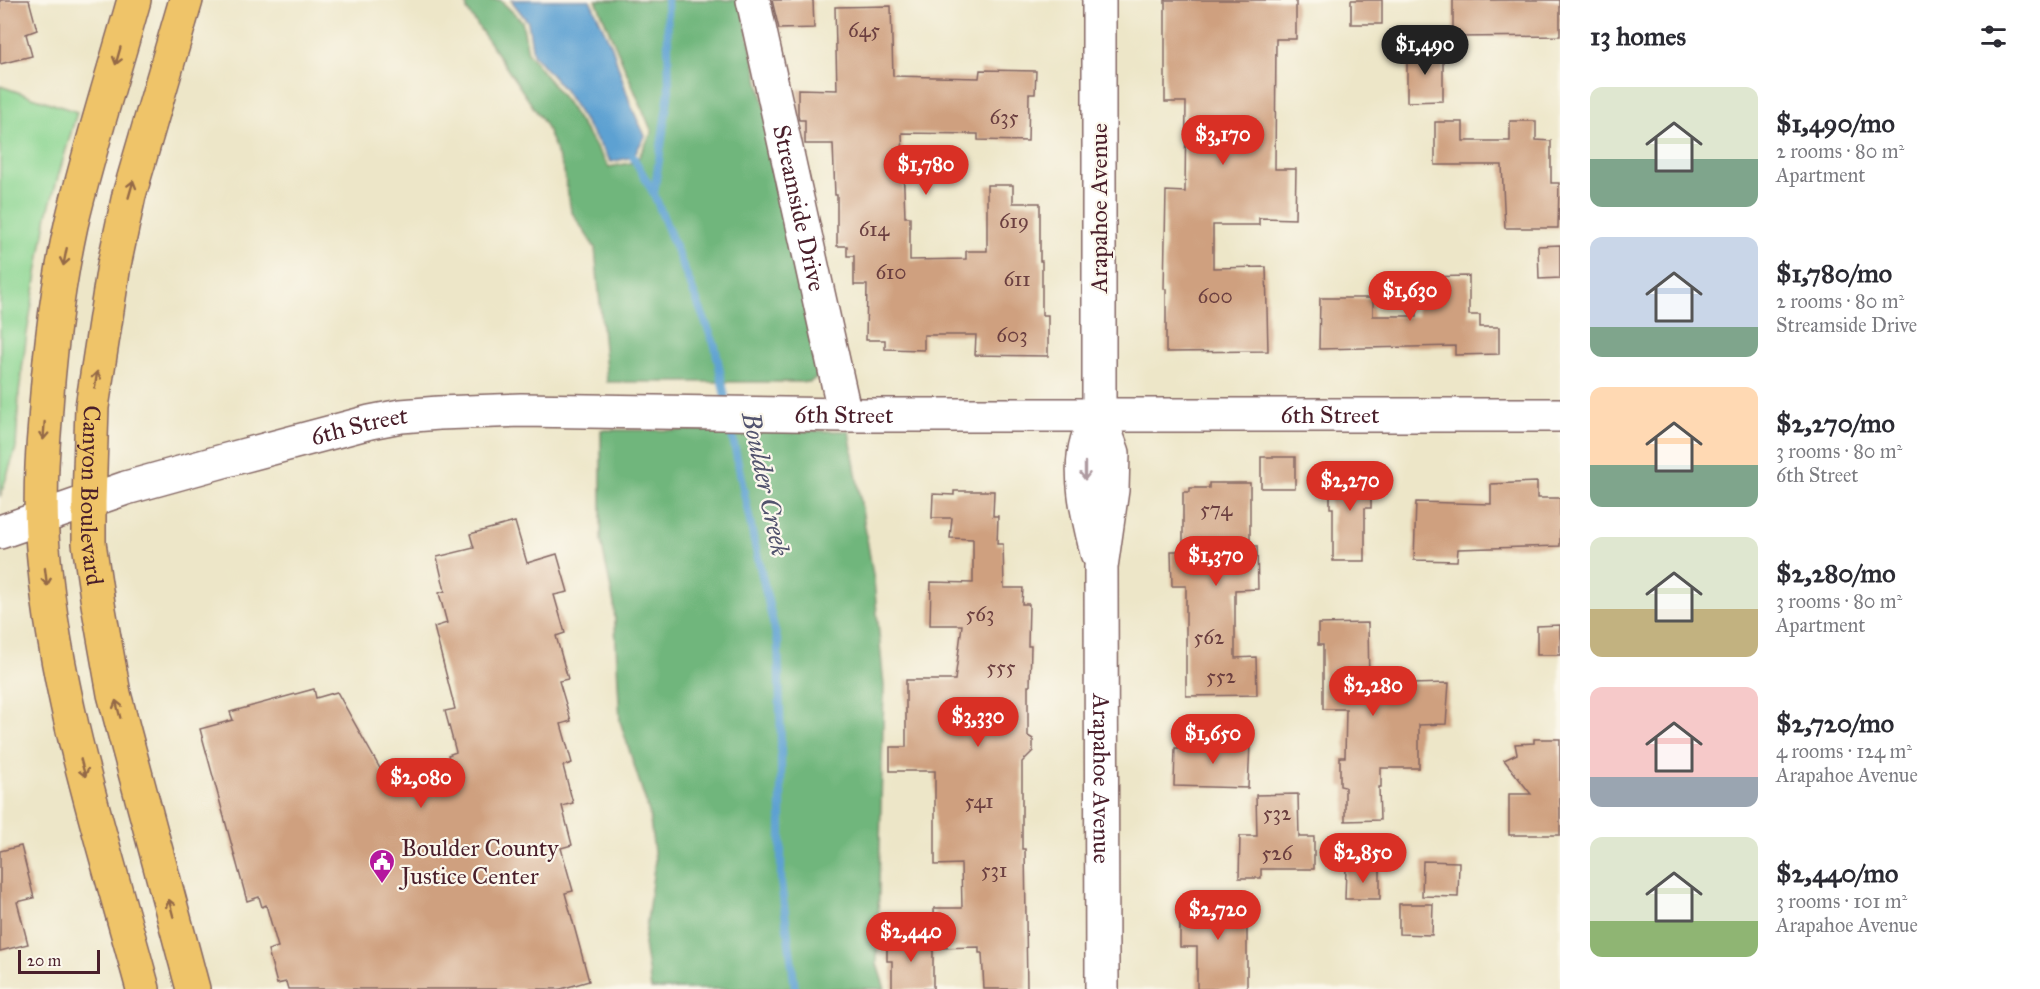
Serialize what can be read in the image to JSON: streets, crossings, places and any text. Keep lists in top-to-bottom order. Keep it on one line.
{"streets":{"main road":["Canyon Boulevard"],"street":["Streamside Drive","Arapahoe Avenue","6th Street"]},"crossings":[["Streamside Drive","6th Street"],["Arapahoe Avenue","6th Street"],["6th Street","Canyon Boulevard"]],"water":["Boulder Creek"],"places":{"public building":["Boulder County Justice Center"]},"house_numbers":["645","635","619","614","610","611","600","603","574","563","562","555","552","541","532","526","531"],"scale_bar":"20 m","page":{"heading":"13 homes","price":["$1,490","$3,170","$1,780","$1,630","$2,270","$1,370","$2,280","$3,330","$1,650","$2,080","$2,850","$2,720","$2,440"],"list":[{"name":"$1,490/mo","note":"2 rooms · 80 m² · Apartment"},{"name":"$1,780/mo","note":"2 rooms · 80 m² · Streamside Drive"},{"name":"$2,270/mo","note":"3 rooms · 80 m² · 6th Street"},{"name":"$2,280/mo","note":"3 rooms · 80 m² · Apartment"},{"name":"$2,720/mo","note":"4 rooms · 124 m² · Arapahoe Avenue"},{"name":"$2,440/mo","note":"3 rooms · 101 m² · Arapahoe Avenue"}],"scale":"20 m"}}
